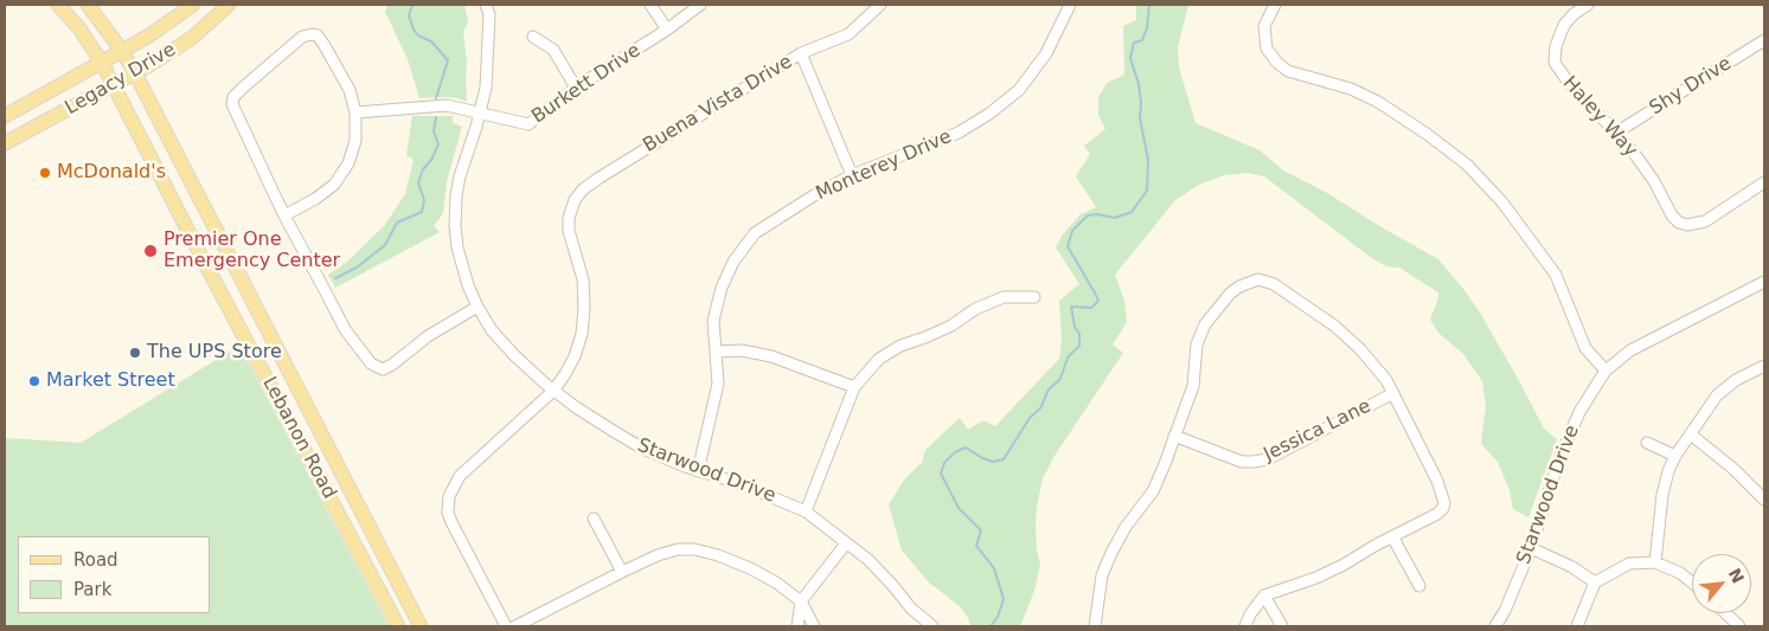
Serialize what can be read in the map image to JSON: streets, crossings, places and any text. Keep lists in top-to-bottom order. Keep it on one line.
{"streets":{"main road":["Legacy Drive","Lebanon Road"],"street":["Burkett Drive","Shy Drive","Buena Vista Drive","Haley Way","Monterey Drive","Jessica Lane","Starwood Drive"]},"crossings":[["Legacy Drive","Lebanon Road"],["Burkett Drive","Starwood Drive"],["Shy Drive","Haley Way"],["Buena Vista Drive","Starwood Drive"],["Monterey Drive","Starwood Drive"]],"places":["McDonald's","Premier One Emergency Center","The UPS Store","Market Street"],"legend":["Road","Park"],"north":"top right"}
